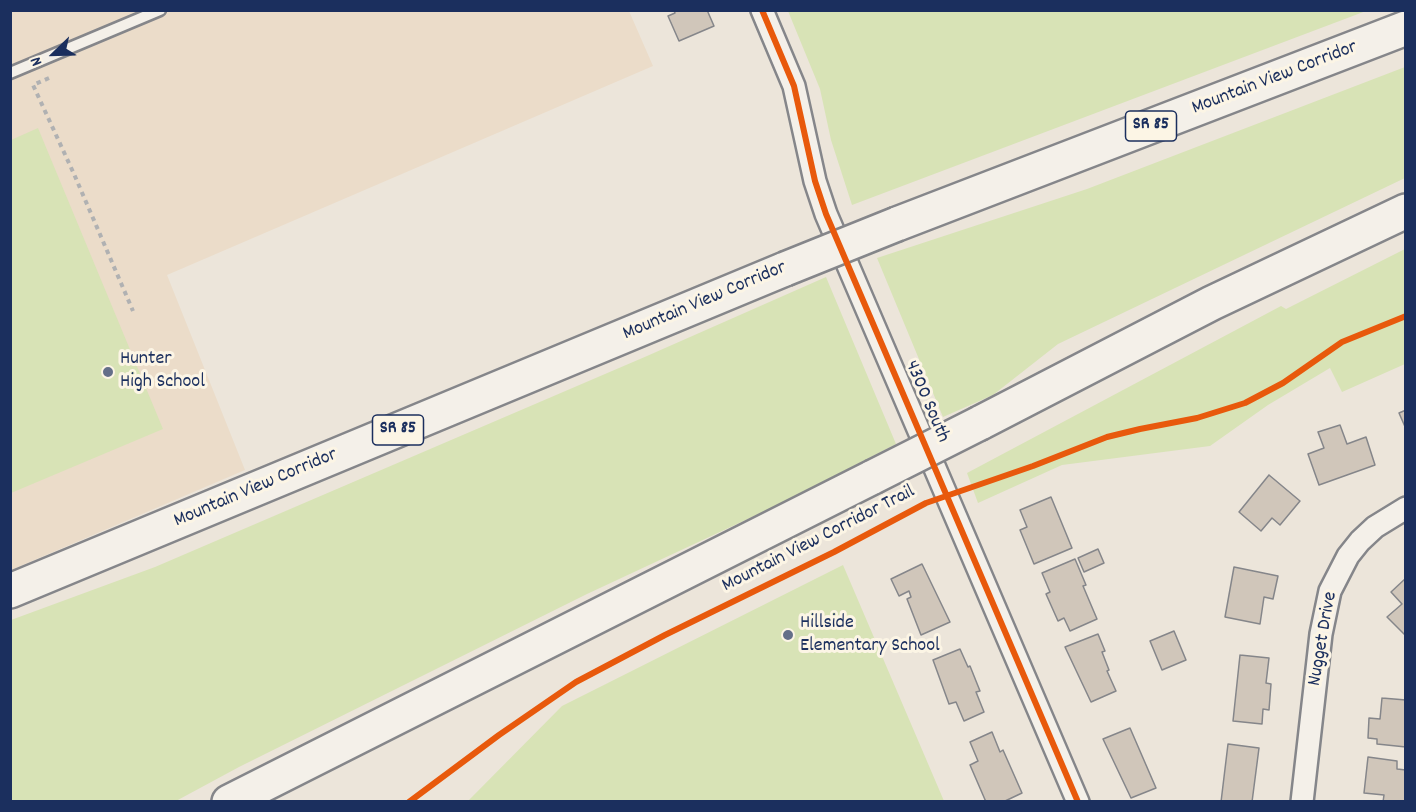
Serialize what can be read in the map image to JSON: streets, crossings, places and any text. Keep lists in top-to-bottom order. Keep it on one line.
{"streets":{"highway":["Mountain View Corridor","SR 85"],"street":["4300 South","Nugget Drive"],"cycle path":["Mountain View Corridor Trail"]},"places":["Hunter High School","Hillside Elementary School"],"north":"bottom left"}
